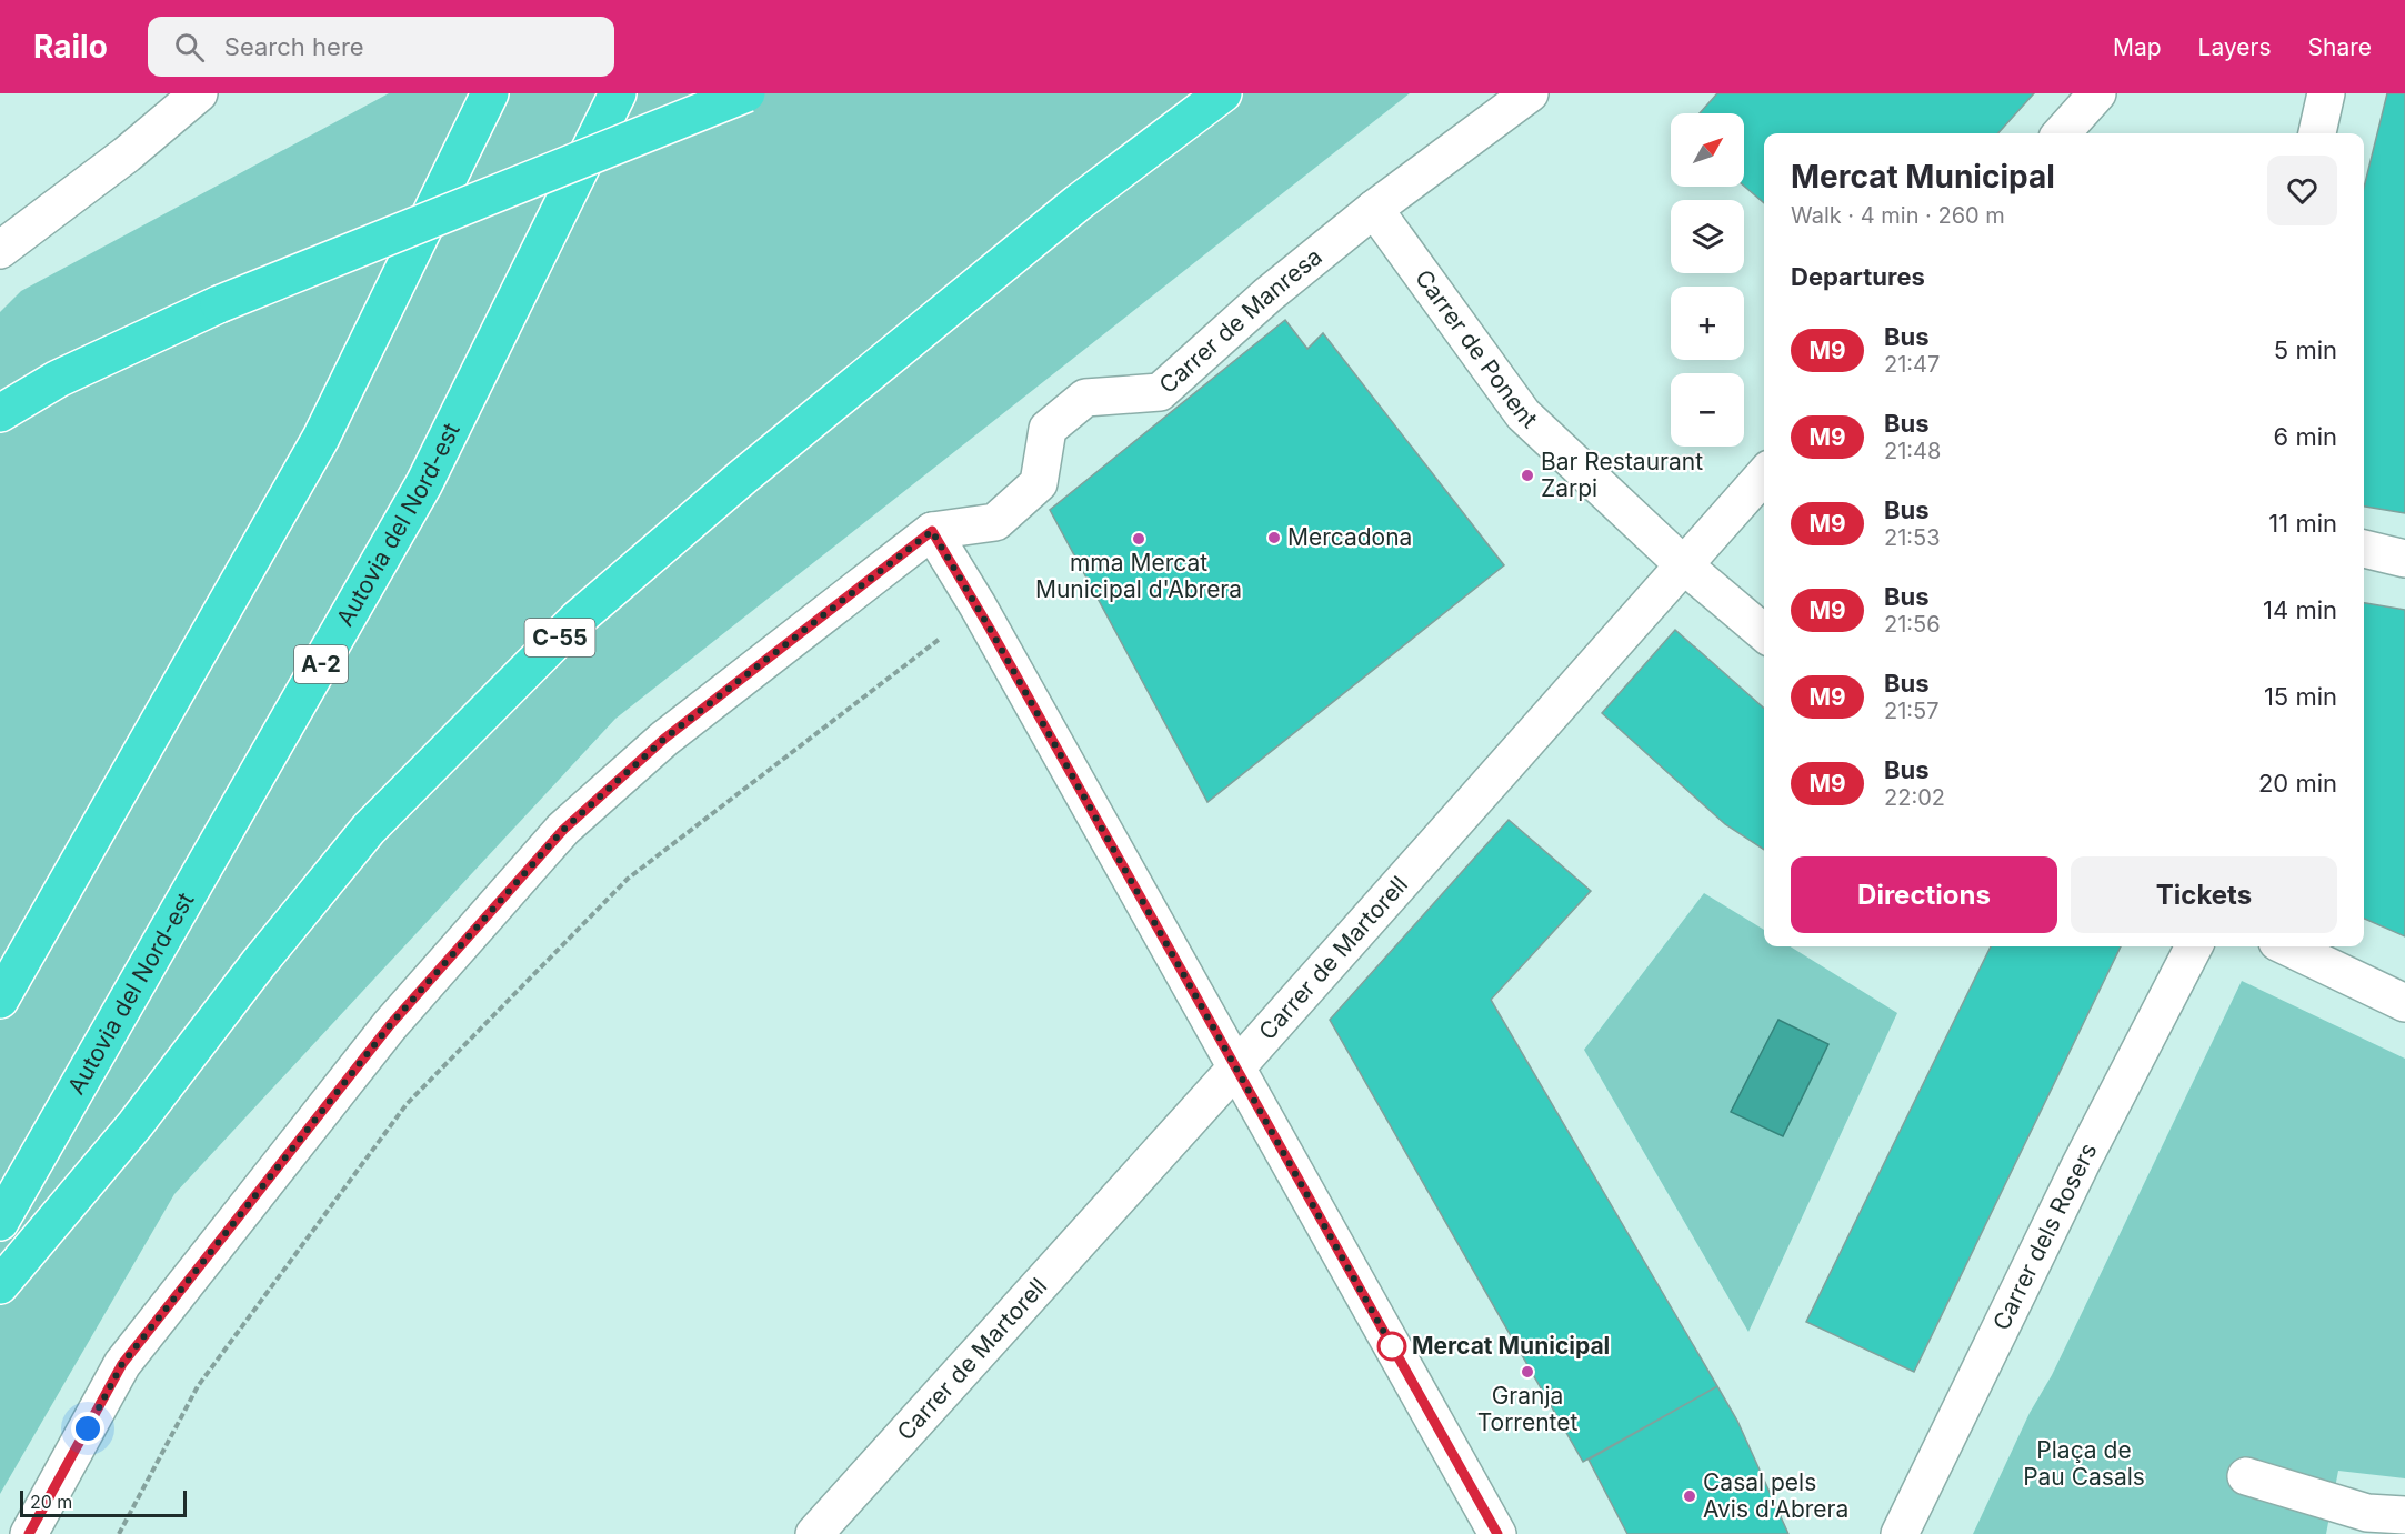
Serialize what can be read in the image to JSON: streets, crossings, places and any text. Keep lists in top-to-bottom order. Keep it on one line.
{"streets":{"highway":["Autovia del Nord-est","C-55","A-2"],"street":["Carrer de Manresa","Carrer de Ponent","Carrer de Martorell","Carrer dels Rosers"]},"crossings":[["Carrer de Manresa","Carrer de Ponent"],["Carrer de Ponent","Carrer de Martorell"]],"parks":["Plaça de Pau Casals"],"places":["Bar Restaurant Zarpi","Mercadona","mma Mercat Municipal d'Abrera","Mercat Municipal","Granja Torrentet","Casal pels Avis d'Abrera"],"lines":["bus line M9"],"scale_bar":"20 m","north":"top right","page":{"header":"Railo","search":"Search here","nav":["Map","Layers","Share"],"map_buttons":["+","−"],"heading":[["Mercat Municipal","Walk · 4 min · 260 m"],"Departures"],"list":[{"mark":"M9","name":"Bus","note":"21:47","value":"5 min"},{"mark":"M9","name":"Bus","note":"21:48","value":"6 min"},{"mark":"M9","name":"Bus","note":"21:53","value":"11 min"},{"mark":"M9","name":"Bus","note":"21:56","value":"14 min"},{"mark":"M9","name":"Bus","note":"21:57","value":"15 min"},{"mark":"M9","name":"Bus","note":"22:02","value":"20 min"}],"buttons":["Directions","Tickets"],"scale":"20 m"}}
